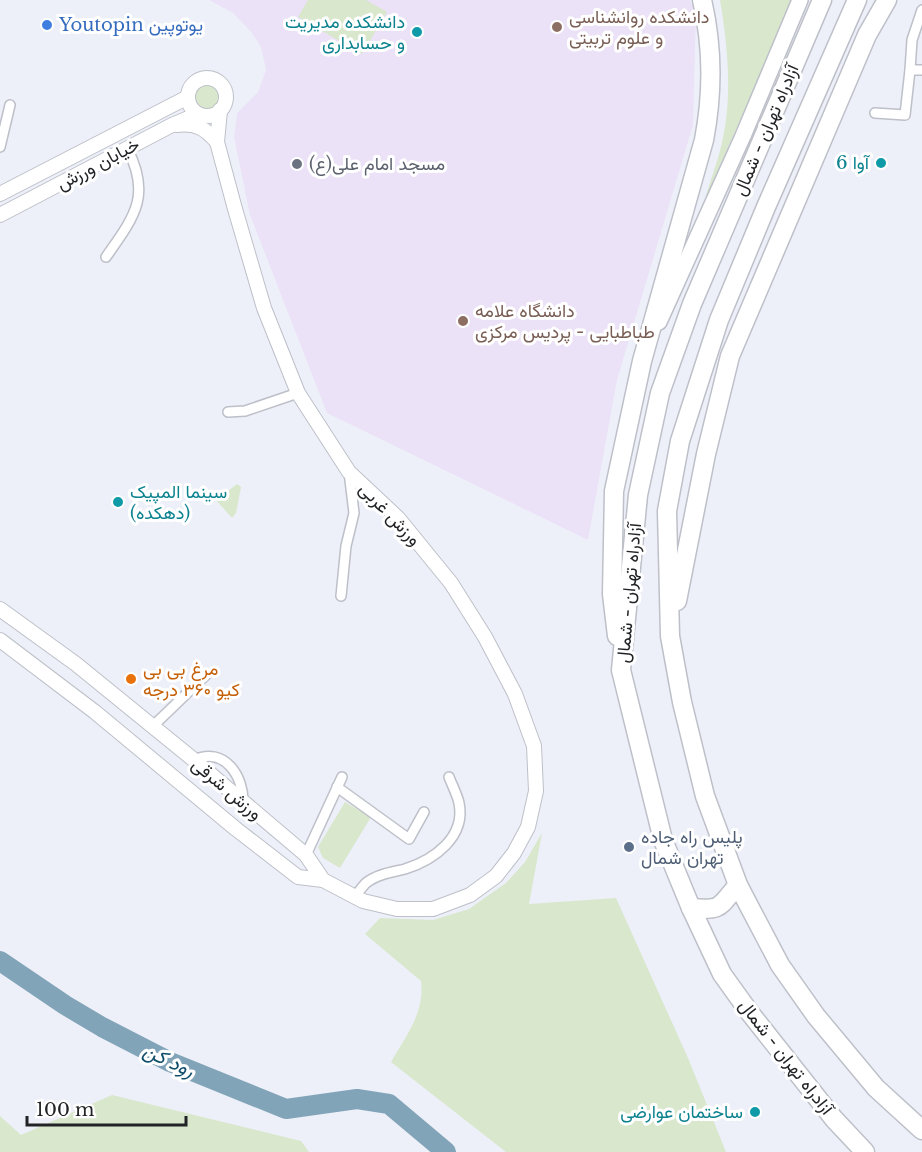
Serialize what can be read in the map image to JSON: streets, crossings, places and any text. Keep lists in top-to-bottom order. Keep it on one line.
{"streets":{"highway":["آزادراه تهران - شمال"],"street":["خیابان ورزش","ورزش غربی","ورزش شرقی"]},"crossings":[["خیابان ورزش","ورزش غربی"],["ورزش غربی","ورزش شرقی"]],"water":["رود کن"],"places":["Youtopin یوتوپین","دانشکده روانشناسی و علوم تربیتی","دانشکده مدیریت و حسابداری","آوا 6","مسجد امام علی(ع)","دانشگاه علامه طباطبایی - پردیس مرکزی","سینما المپیک (دهکده)","مرغ بی بی کیو ۳۶۰ درجه","پلیس راه جاده تهران شمال","ساختمان عوارضی"],"scale_bar":"100 m"}
